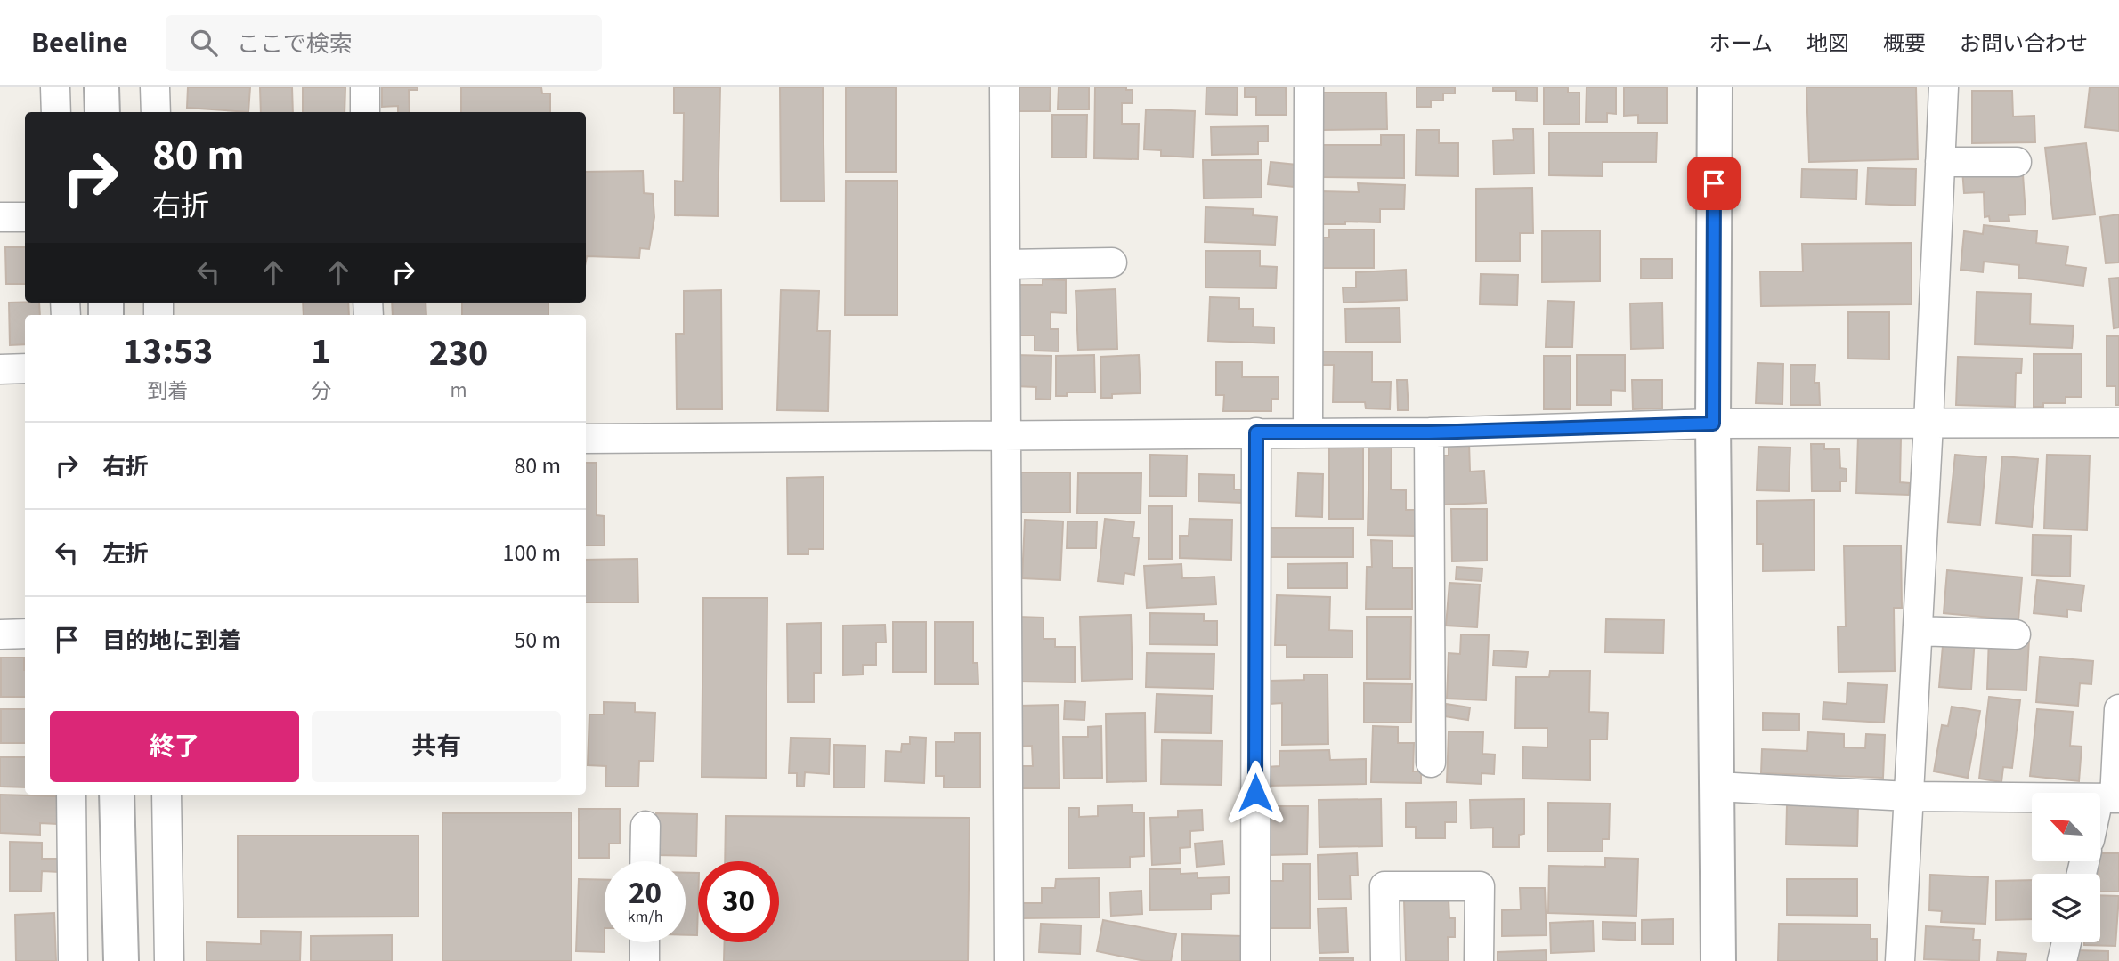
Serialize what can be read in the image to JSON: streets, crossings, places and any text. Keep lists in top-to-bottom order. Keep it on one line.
{"north":"top left","page":{"header":"Beeline","search":"ここで検索","nav":["ホーム","地図","概要","お問い合わせ"],"turn":["80 m","右折"],"eta":["13:53","到着","1","分","230","m"],"list":[{"name":"右折","value":"80 m"},{"name":"左折","value":"100 m"},{"name":"目的地に到着","value":"50 m"}],"buttons":["終了","共有"],"speed":"20 km/h","limit":"30"}}
